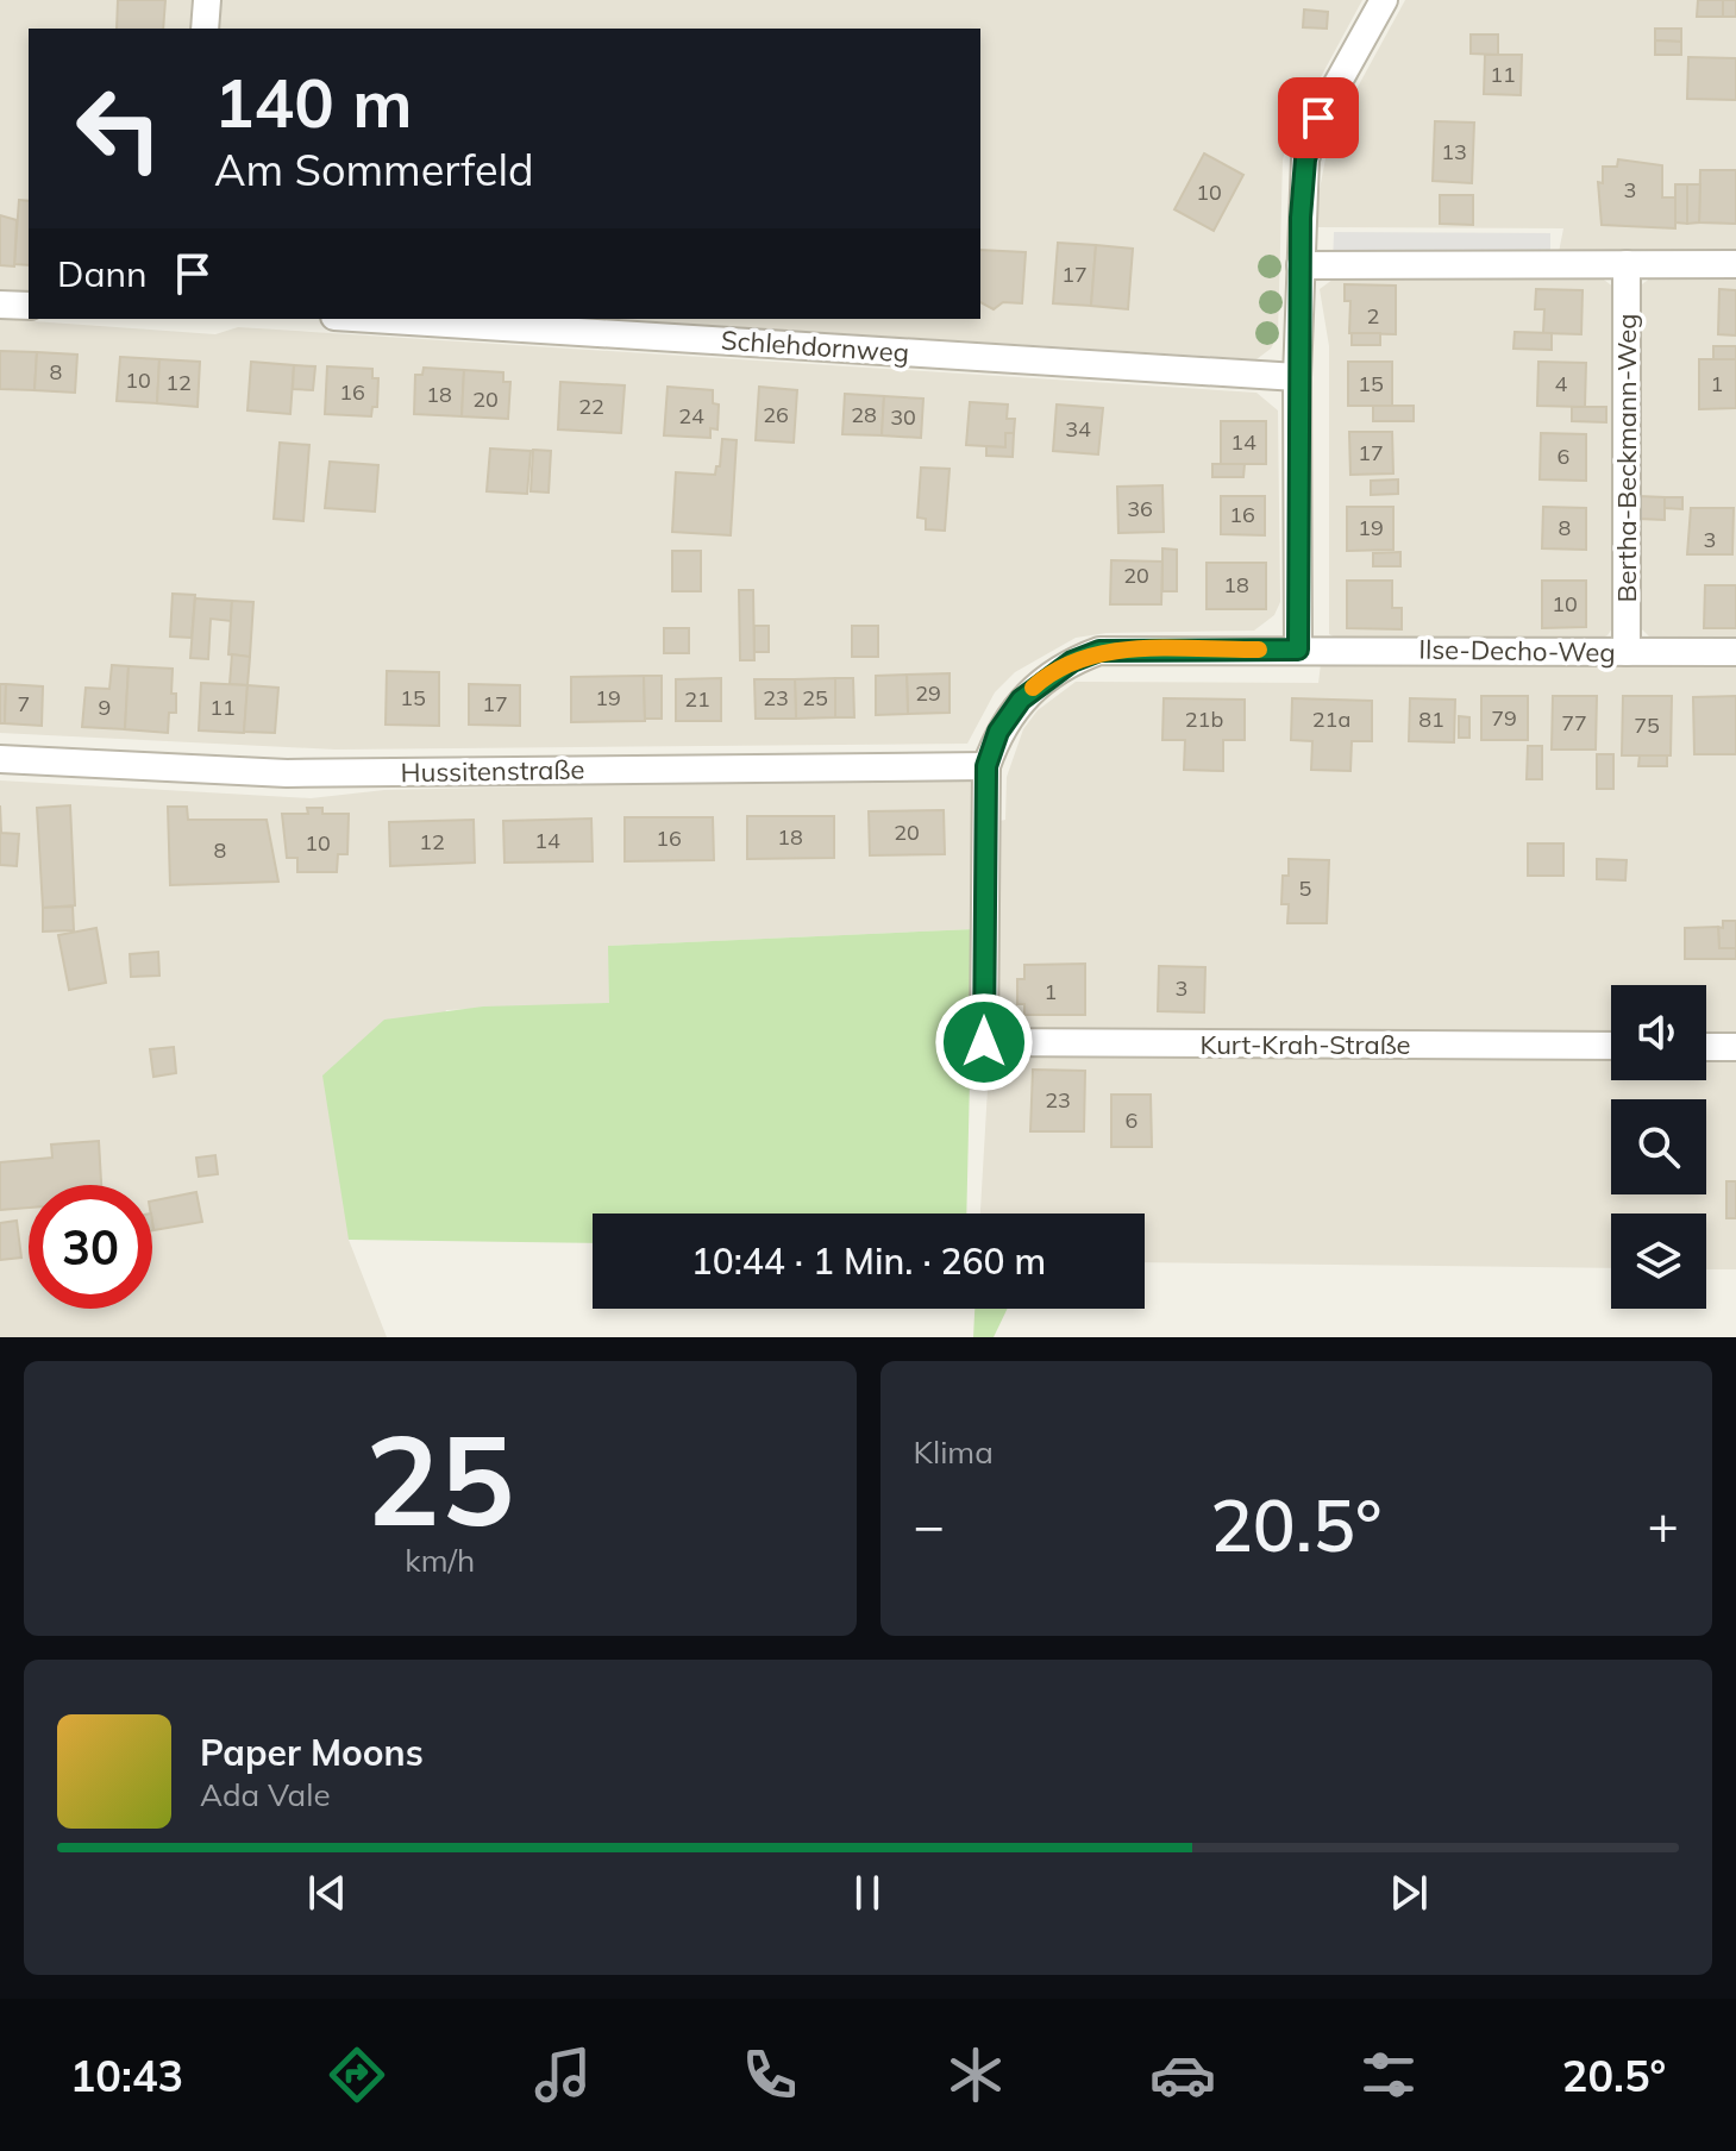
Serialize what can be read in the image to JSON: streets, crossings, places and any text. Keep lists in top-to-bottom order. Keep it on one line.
{"streets":{"street":["Schlehdornweg","Bertha-Beckmann-Weg","Ilse-Decho-Weg","Hussitenstraße","Kurt-Krah-Straße"]},"crossings":[["Bertha-Beckmann-Weg","Ilse-Decho-Weg"],["Ilse-Decho-Weg","Hussitenstraße"],["Ilse-Decho-Weg","Kurt-Krah-Straße"],["Hussitenstraße","Kurt-Krah-Straße"]],"house_numbers":["11","13","3","10","17","2","8","10","12","15","4","1","16","18","20","22","26","28","24","30","34","14","17","6","36","16","19","8","3","20","18","10","29","15","19","23","25","21","7","17","9","11","79","21b","21a","81","77","75","20","18","16","14","12","10","8","5","3","1","23","6"],"page":{"turn":["140 m","Am Sommerfeld"],"then":"Dann","limit":"30","trip":"10:44 · 1 Min. · 260 m","tile":[["25","km/h"],"Klima"],"heat":["−","20.5°","+"],"song":["Paper Moons","Ada Vale"],"tabs":["10:43","20.5°"]}}
